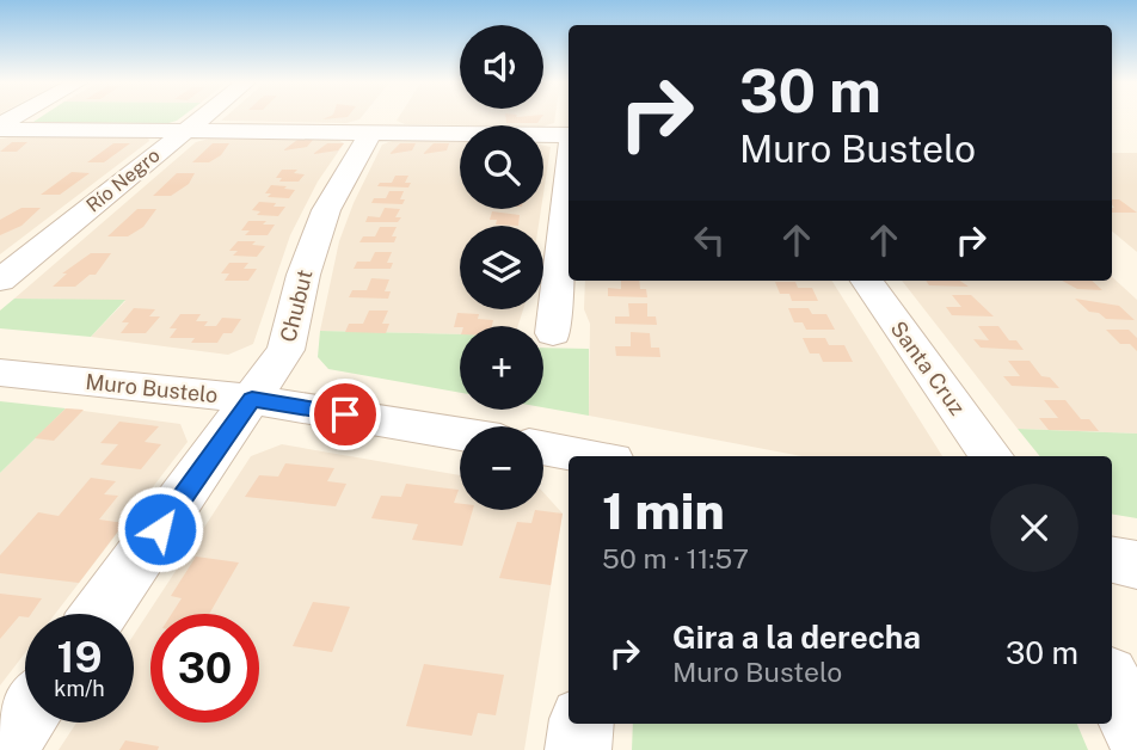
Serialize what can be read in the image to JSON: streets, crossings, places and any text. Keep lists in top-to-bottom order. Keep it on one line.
{"streets":{"street":["Río Negro","Chubut","Santa Cruz","Muro Bustelo"]},"crossings":[["Chubut","Muro Bustelo"]],"page":{"map_buttons":["+","−"],"turn":["30 m","Muro Bustelo"],"heading":["1 min","50 m · 11:57"],"list":[{"name":"Gira a la derecha","note":"Muro Bustelo","value":"30 m"}],"speed":"19 km/h","limit":"30"}}
